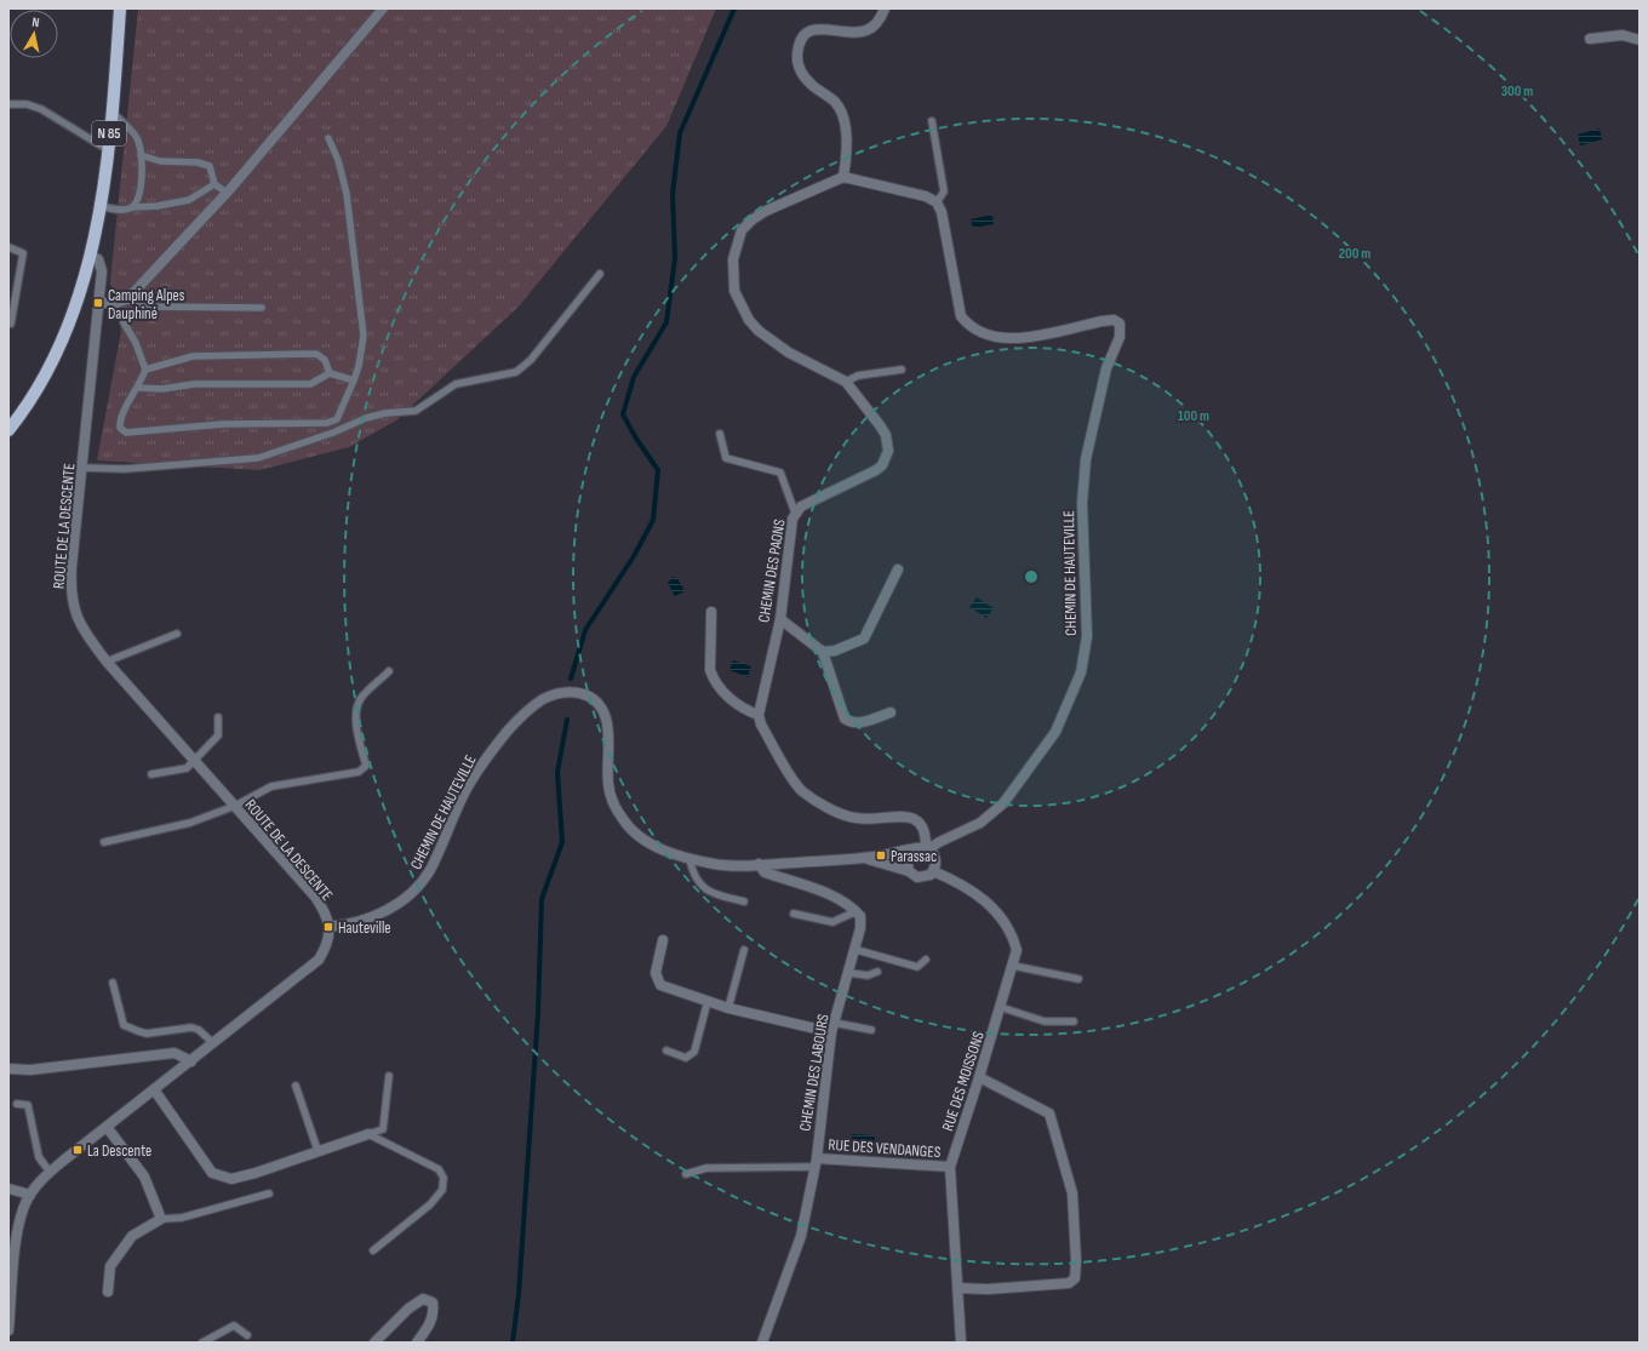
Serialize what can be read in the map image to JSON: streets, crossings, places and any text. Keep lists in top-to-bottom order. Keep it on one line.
{"streets":{"main road":["N 85"],"street":["ROUTE DE LA DESCENTE","CHEMIN DES PAONS","CHEMIN DE HAUTEVILLE","CHEMIN DES LABOURS","RUE DES MOISSONS","RUE DES VENDANGES"]},"crossings":[["N 85","ROUTE DE LA DESCENTE"],["ROUTE DE LA DESCENTE","CHEMIN DE HAUTEVILLE"],["CHEMIN DE HAUTEVILLE","RUE DES MOISSONS"],["CHEMIN DES LABOURS","RUE DES VENDANGES"],["RUE DES MOISSONS","RUE DES VENDANGES"]],"places":{"transit":["Camping Alpes Dauphiné","Parassac","Hauteville","La Descente"]},"north":"top","rings":["300 m","200 m","100 m"]}
